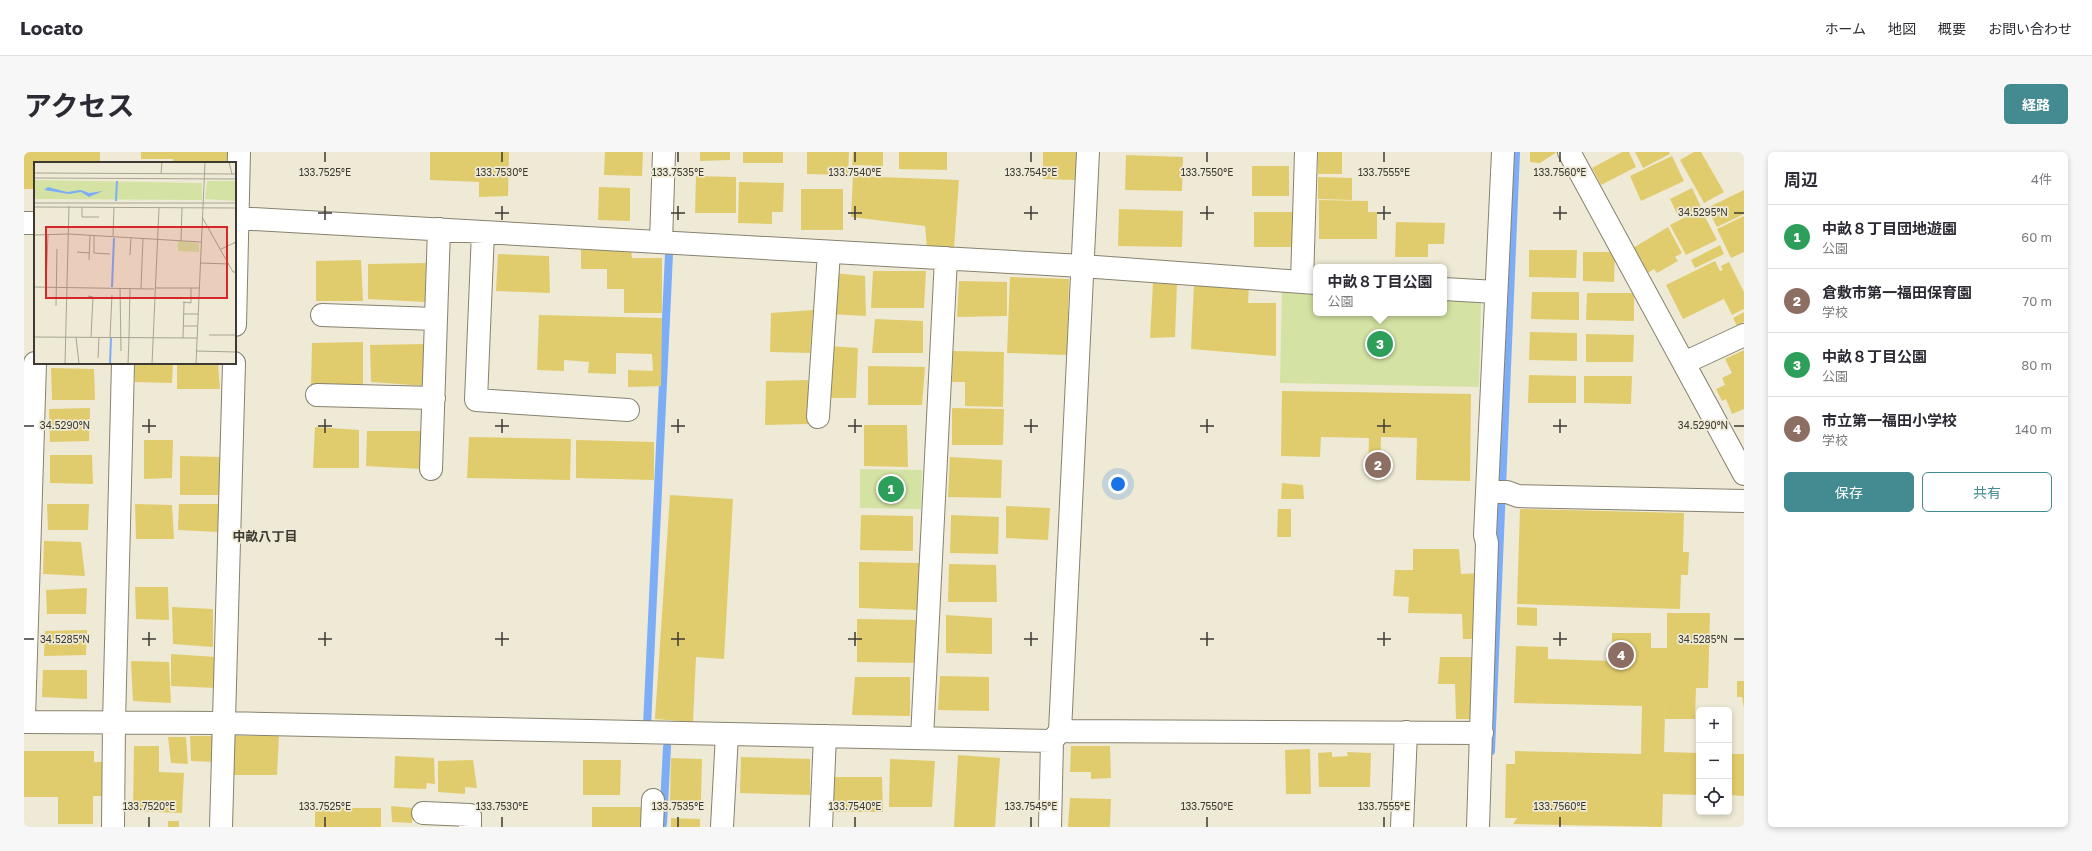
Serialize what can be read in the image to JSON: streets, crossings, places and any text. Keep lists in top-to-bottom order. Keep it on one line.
{"districts":["中畝八丁目"],"page":{"header":"Locato","nav":["ホーム","地図","概要","お問い合わせ"],"title":"アクセス","buttons":["経路",["保存","共有"]],"heading":["周辺","4件"],"list":[{"mark":"1","name":"中畝８丁目団地遊園","note":"公園","value":"60 m"},{"mark":"2","name":"倉敷市第一福田保育園","note":"学校","value":"70 m"},{"mark":"3","name":"中畝８丁目公園","note":"公園","value":"80 m"},{"mark":"4","name":"市立第一福田小学校","note":"学校","value":"140 m"}],"popup":["中畝８丁目公園","公園"],"pins":["3","2","1","4"],"map_buttons":["+","−"]},"coordinates":["133.7525°E","133.7530°E","133.7535°E","133.7540°E","133.7545°E","133.7550°E","133.7555°E","133.7560°E","34.5295°N","34.5290°N","34.5285°N","133.7520°E"]}
